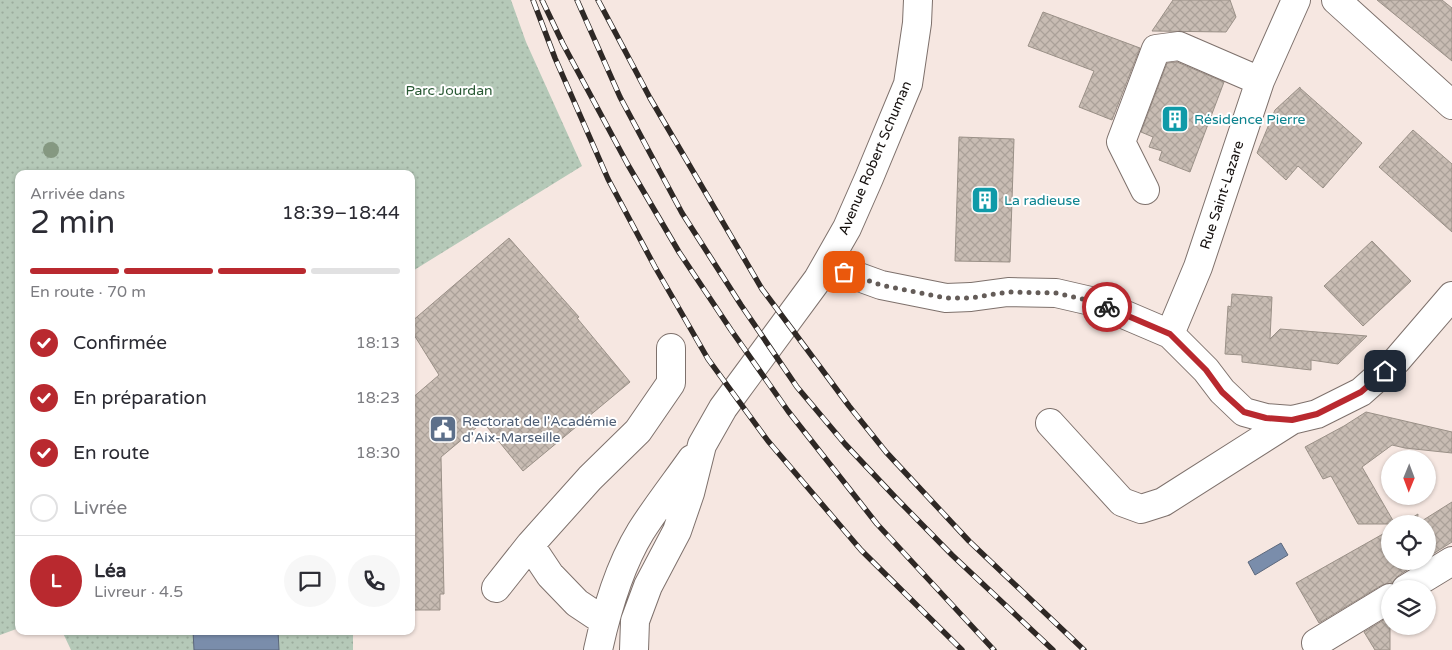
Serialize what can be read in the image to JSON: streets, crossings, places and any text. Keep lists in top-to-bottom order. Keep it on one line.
{"streets":{"street":["Avenue Robert Schuman","Rue Saint-Lazare"]},"parks":["Parc Jourdan"],"places":{"building":["Résidence Pierre","La radieuse"],"public building":["Rectorat de l'Académie d'Aix-Marseille"]},"north":"bottom","page":{"heading":["2 min","Arrivée dans","18:39–18:44"],"panel":["Léa","Livreur · 4.5"],"bar":"En route · 70 m","list":[["Confirmée","18:13"],["En préparation","18:23"],["En route","18:30"],"Livrée"],"round":"L"}}
